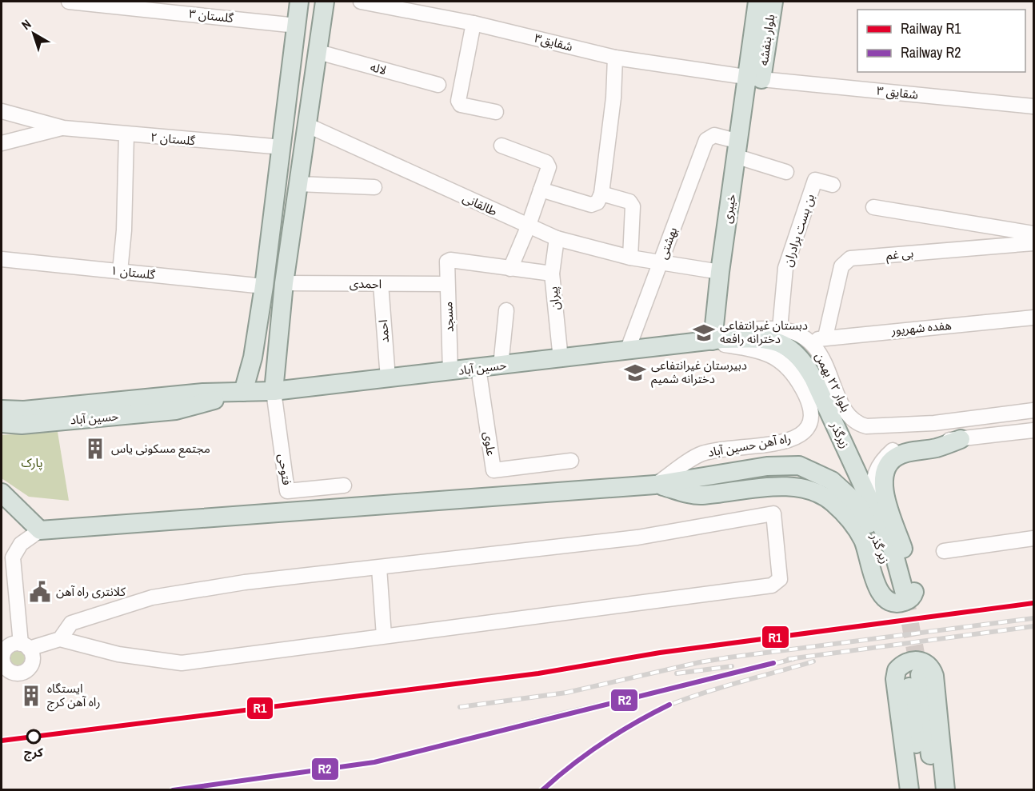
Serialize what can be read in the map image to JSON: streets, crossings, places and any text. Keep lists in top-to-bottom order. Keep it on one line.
{"streets":{"main road":["بلوار بنفشه","خیبری","حسین آباد","زیرگذر"],"street":["گلستان ۳","شقایق۳","لاله","شقایق ۳","گلستان ۲","طالقانی","بن بست برادران","بهشتی","بی غم","گلستان ۱","احمدی","پیران","مسجد","هفده شهریور","احمد","بلوار ۲۲ بهمن","علوی","راه آهن حسین آباد","فتوحی"]},"crossings":[["بلوار بنفشه","شقایق۳"],["بلوار بنفشه","شقایق ۳"],["بلوار بنفشه","خیبری"],["شقایق۳","شقایق ۳"],["شقایق۳","خیبری"],["شقایق ۳","خیبری"],["طالقانی","خیبری"],["طالقانی","بهشتی"],["طالقانی","پیران"],["خیبری","بهشتی"],["خیبری","حسین آباد"],["خیبری","بلوار ۲۲ بهمن"],["خیبری","زیرگذر"],["خیبری","راه آهن حسین آباد"],["بن بست برادران","بلوار ۲۲ بهمن"],["بهشتی","حسین آباد"],["بی غم","هفده شهریور"],["احمدی","مسجد"],["احمدی","احمد"],["پیران","حسین آباد"],["مسجد","حسین آباد"],["هفده شهریور","بلوار ۲۲ بهمن"],["احمد","حسین آباد"],["حسین آباد","بلوار ۲۲ بهمن"],["حسین آباد","زیرگذر"],["حسین آباد","علوی"],["حسین آباد","راه آهن حسین آباد"],["حسین آباد","فتوحی"],["بلوار ۲۲ بهمن","زیرگذر"],["بلوار ۲۲ بهمن","راه آهن حسین آباد"],["زیرگذر","راه آهن حسین آباد"]],"parks":["پارک"],"places":{"school or university":["دبستان غیرانتفاعی دخترانه رافعه","دبیرستان غیرانتفاعی دخترانه شمیم"],"building":["مجتمع مسکونی یاس","ایستگاه راه آهن کرج"],"public building":["کلانتری راه آهن"],"other":["کرج"]},"lines":["rail line R1","rail line R2"],"legend":["Railway R1","Railway R2"],"north":"top left"}
